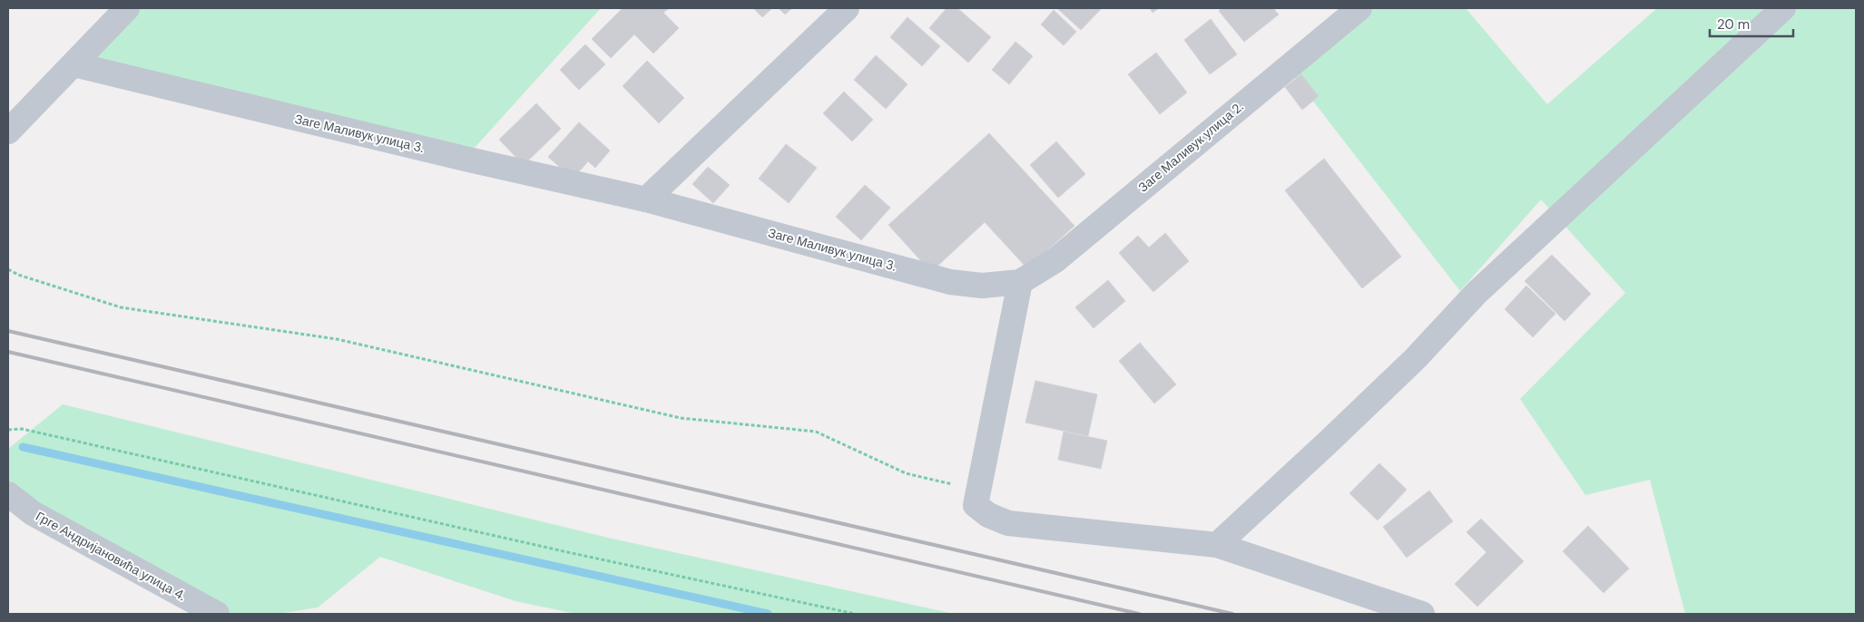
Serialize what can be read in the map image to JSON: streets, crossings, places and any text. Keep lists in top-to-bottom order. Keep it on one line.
{"streets":{"street":["Заге Маливук улица 3.","Заге Маливук улица 2.","Грге Андријановића улица 4."]},"crossings":[["Заге Маливук улица 3.","Заге Маливук улица 2."]],"scale_bar":"20 m"}
